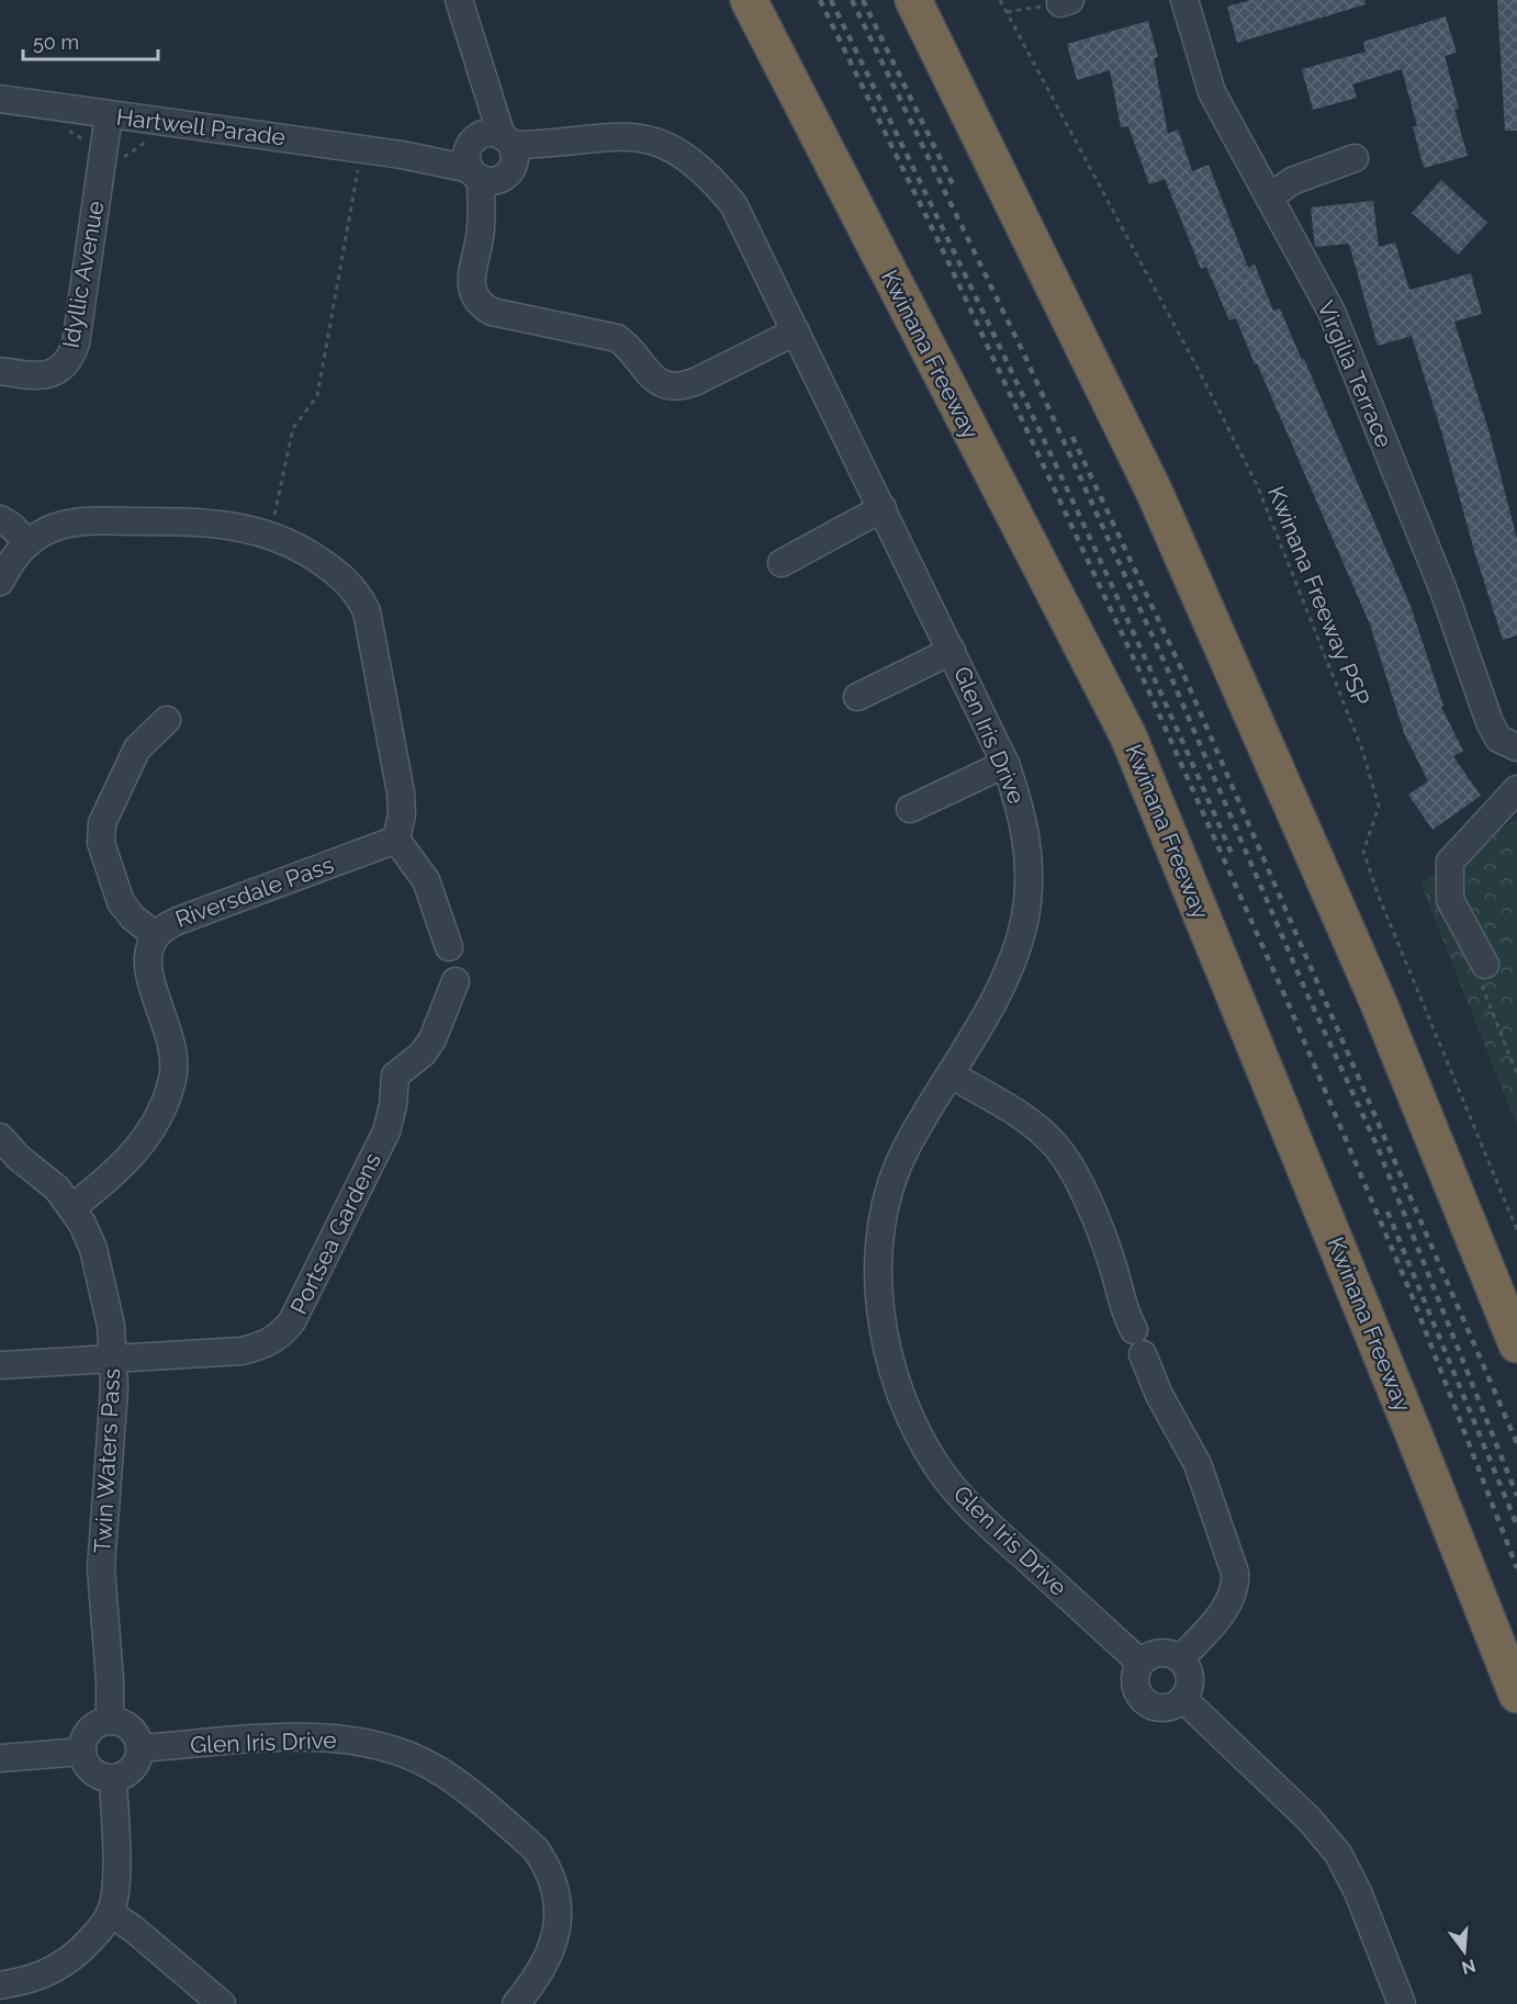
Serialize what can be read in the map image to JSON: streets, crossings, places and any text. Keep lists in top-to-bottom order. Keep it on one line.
{"streets":{"highway":["Kwinana Freeway"],"street":["Hartwell Parade","Idyllic Avenue","Virgilia Terrace","Glen Iris Drive","Riversdale Pass","Portsea Gardens","Twin Waters Pass"],"path":["Kwinana Freeway PSP"]},"crossings":[["Hartwell Parade","Idyllic Avenue"],["Hartwell Parade","Glen Iris Drive"],["Glen Iris Drive","Twin Waters Pass"],["Riversdale Pass","Twin Waters Pass"],["Portsea Gardens","Twin Waters Pass"]],"scale_bar":"50 m","north":"bottom"}
